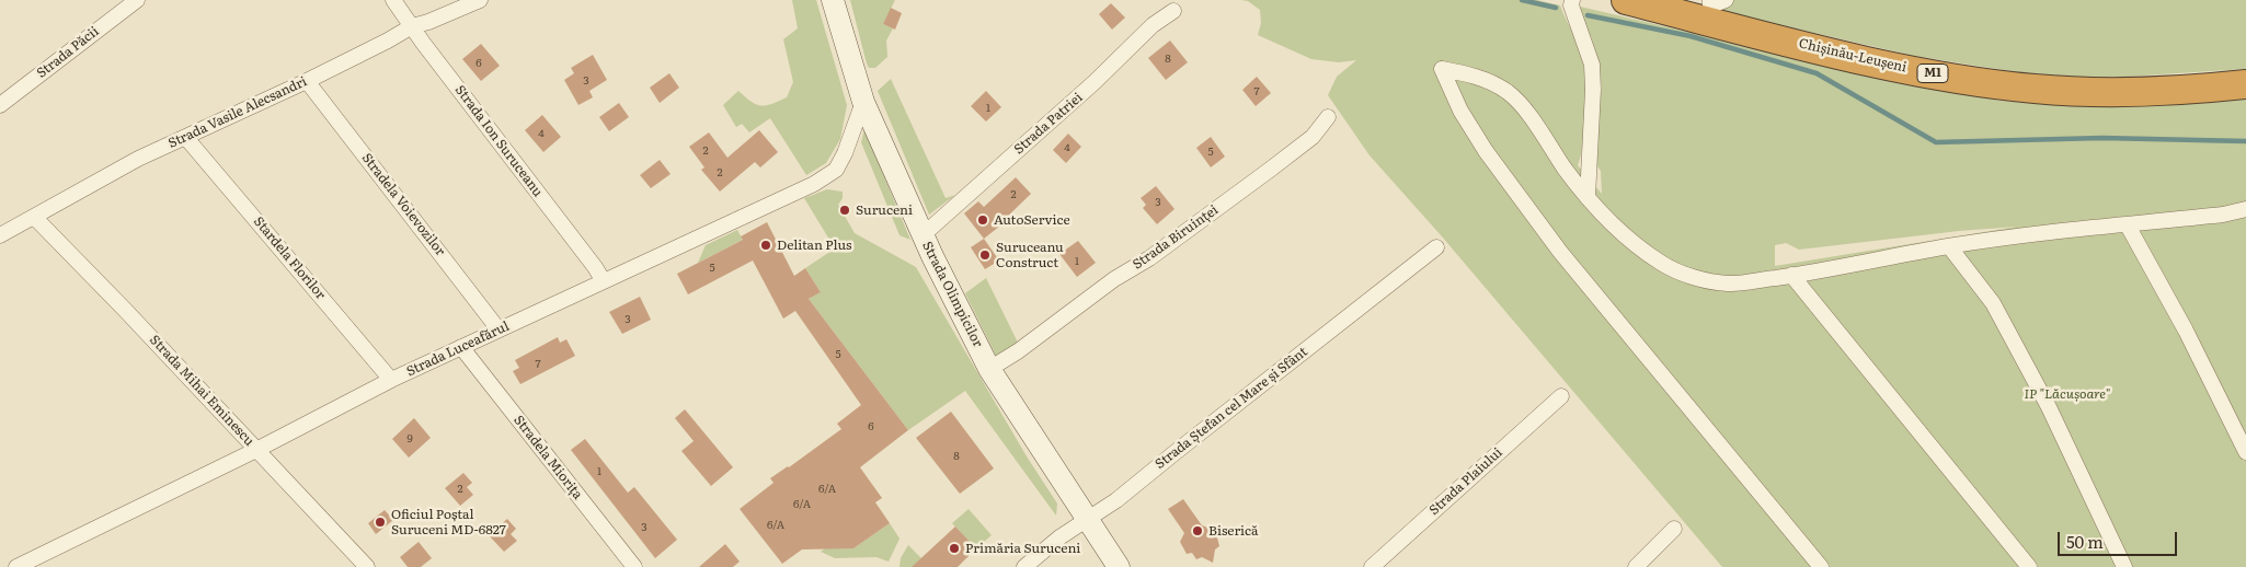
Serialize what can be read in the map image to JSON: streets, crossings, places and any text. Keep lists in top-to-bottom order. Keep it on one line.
{"streets":{"highway":["Chișinău-Leușeni","M1"],"main road":["Strada Olimpicilor"],"street":["Strada Păcii","Strada Vasile Alecsandri","Strada Patriei","Strada Ion Suruceanu","Stradela Voievozilor","Strada Biruinței","Stardela Florilor","Strada Luceafărul","Strada Mihai Eminescu","Strada Ștefan cel Mare și Sfânt","Stradela Miorița","Strada Plaiului"]},"crossings":[["Strada Vasile Alecsandri","Strada Ion Suruceanu"],["Strada Vasile Alecsandri","Stradela Voievozilor"],["Strada Vasile Alecsandri","Stardela Florilor"],["Strada Vasile Alecsandri","Strada Mihai Eminescu"],["Strada Patriei","Strada Olimpicilor"],["Strada Ion Suruceanu","Strada Luceafărul"],["Stradela Voievozilor","Strada Luceafărul"],["Strada Biruinței","Strada Olimpicilor"],["Stardela Florilor","Strada Luceafărul"],["Strada Olimpicilor","Strada Luceafărul"],["Strada Olimpicilor","Strada Ștefan cel Mare și Sfânt"],["Strada Luceafărul","Strada Mihai Eminescu"],["Strada Luceafărul","Stradela Miorița"]],"parks":["IP \"Lăcușoare\""],"places":["Suruceni","AutoService","Delitan Plus","Suruceanu Construct","Oficiul Poștal Suruceni MD-6827","Biserică","Primăria Suruceni"],"house_numbers":["8","6","3","7","1","4","4","2","5","2","2","3","1","5","3","5","7","6","9","8","1","2","6/A","6/A","6/A","3"],"scale_bar":"50 m"}
